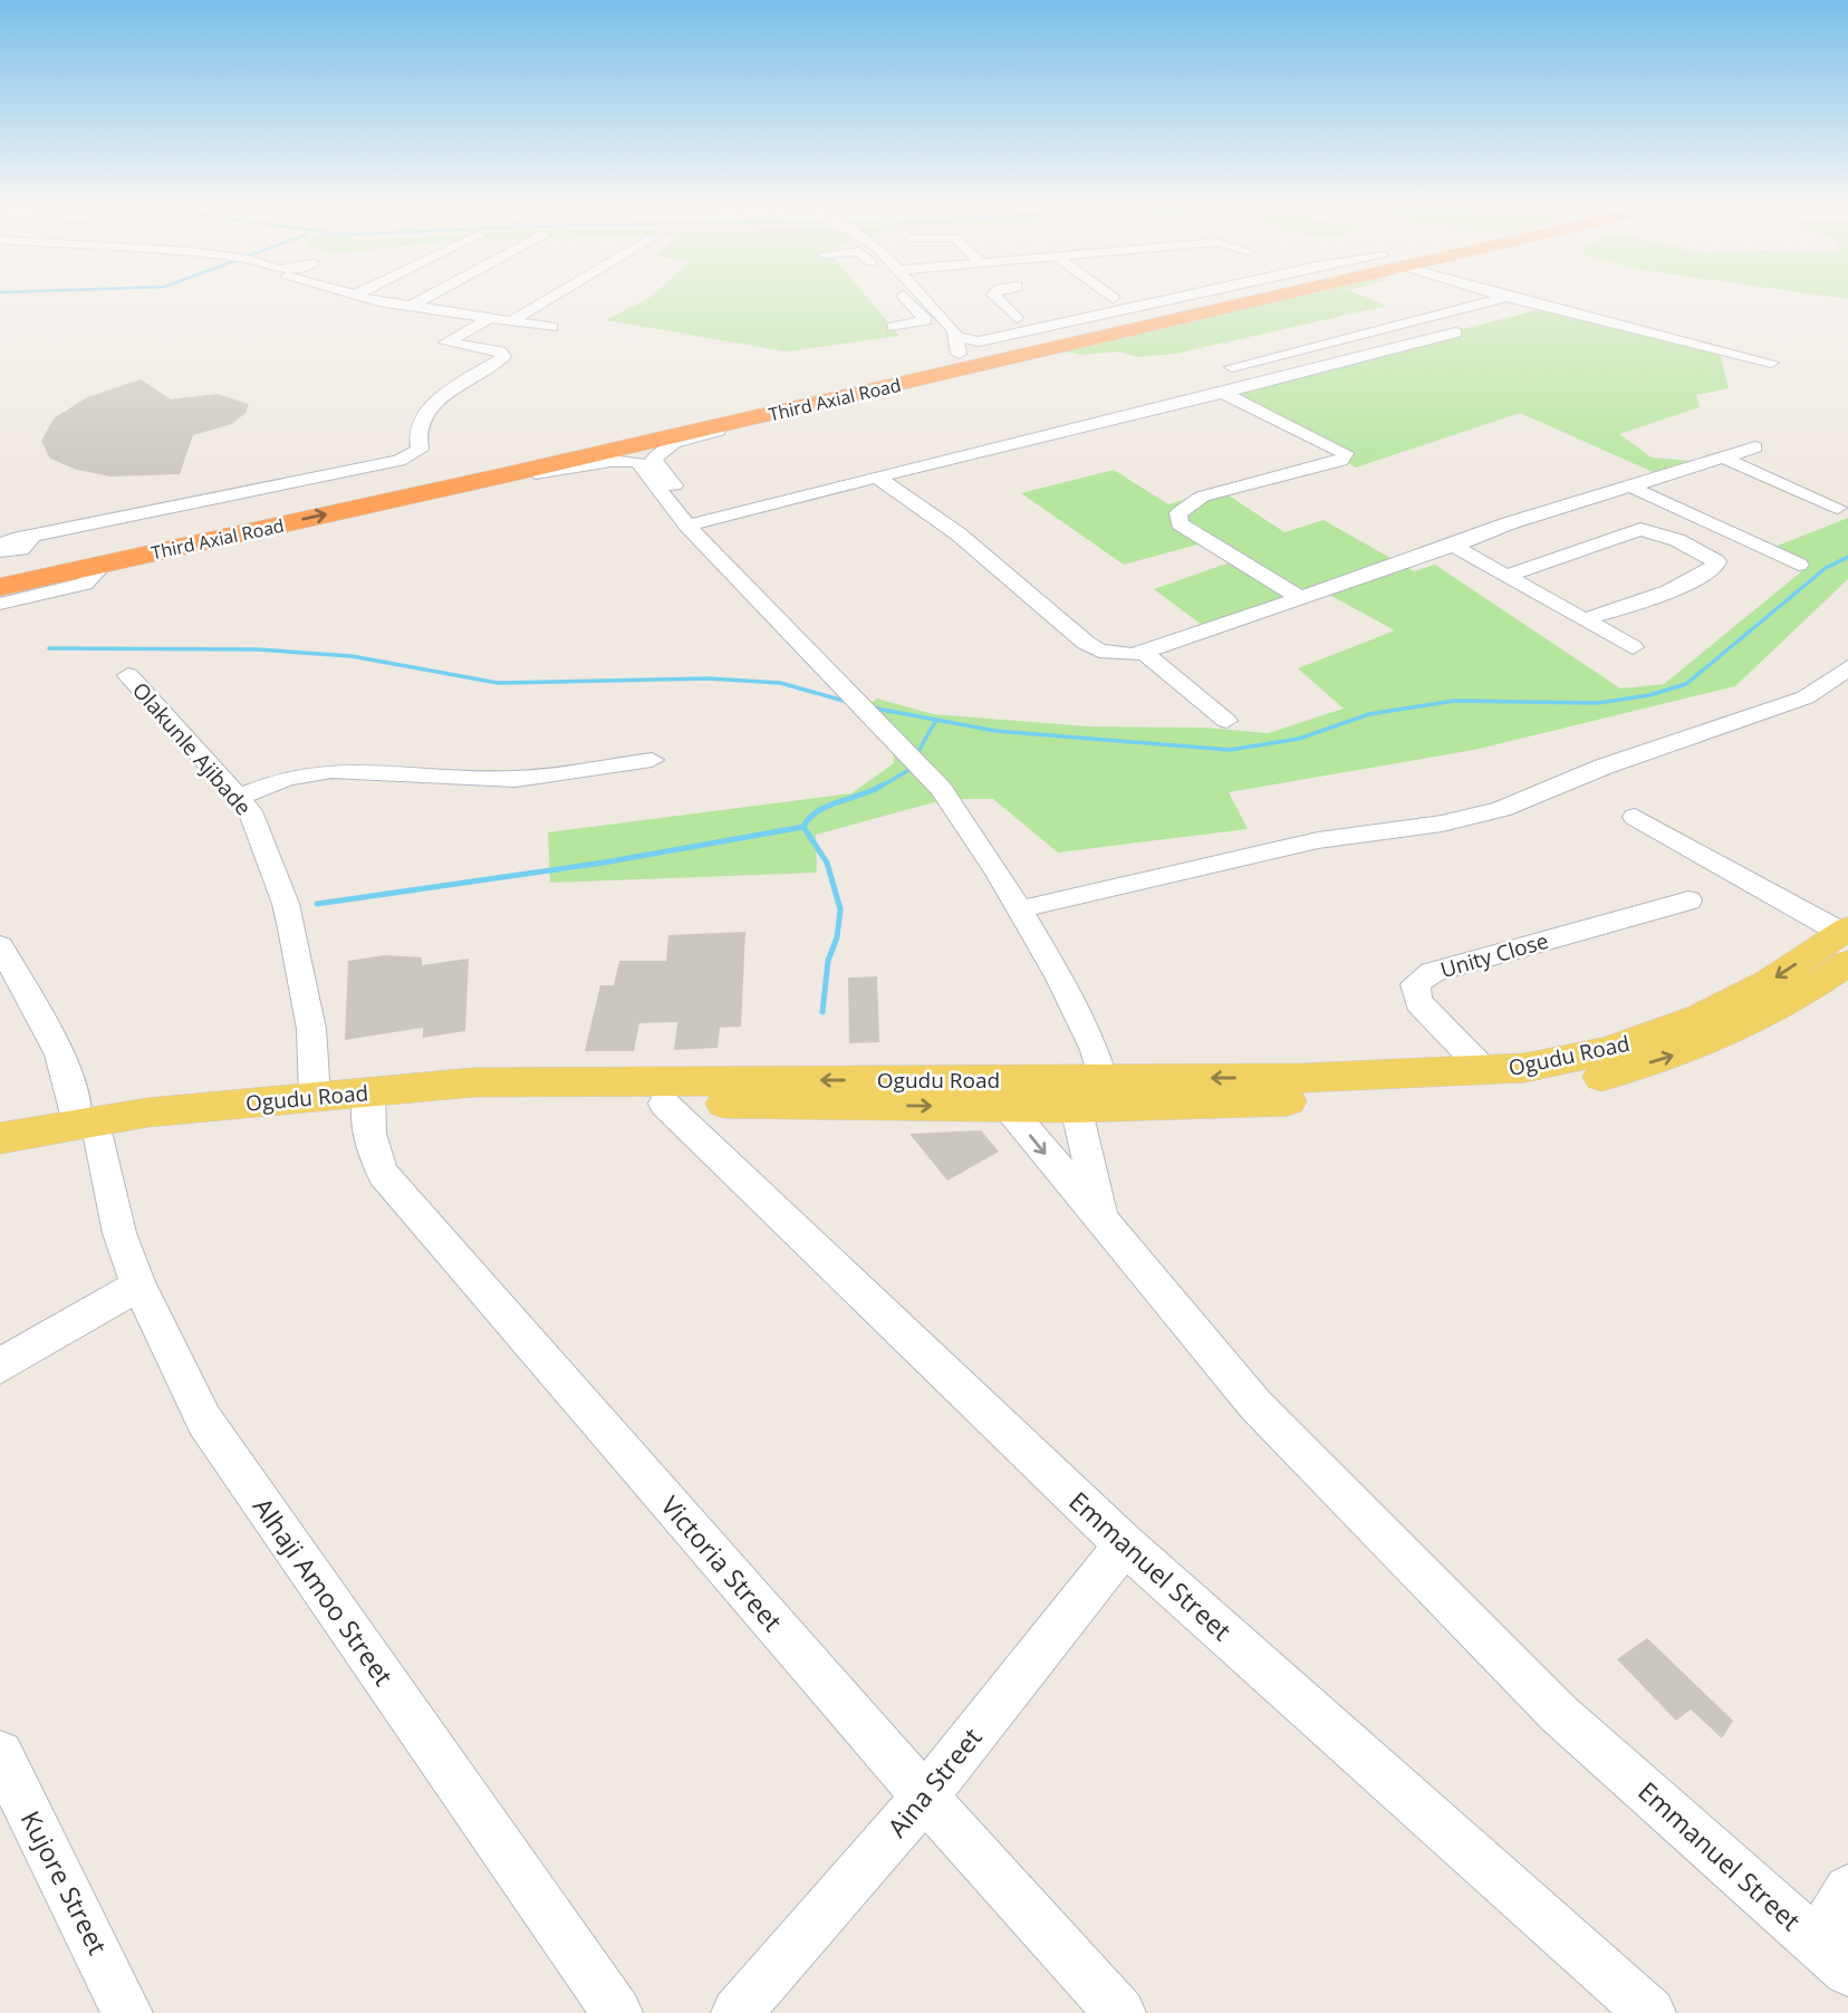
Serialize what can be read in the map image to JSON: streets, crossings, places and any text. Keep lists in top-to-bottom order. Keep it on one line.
{"streets":{"highway":["Third Axial Road"],"main road":["Ogudu Road"],"street":["Olakunle Ajibade","Unity Close","Victoria Street","Emmanuel Street","Alhaji Amoo Street","Aina Street","Kujore Street"]},"crossings":[["Olakunle Ajibade","Ogudu Road"],["Unity Close","Ogudu Road"],["Ogudu Road","Victoria Street"],["Ogudu Road","Emmanuel Street"],["Ogudu Road","Alhaji Amoo Street"],["Victoria Street","Aina Street"],["Emmanuel Street","Aina Street"]]}
